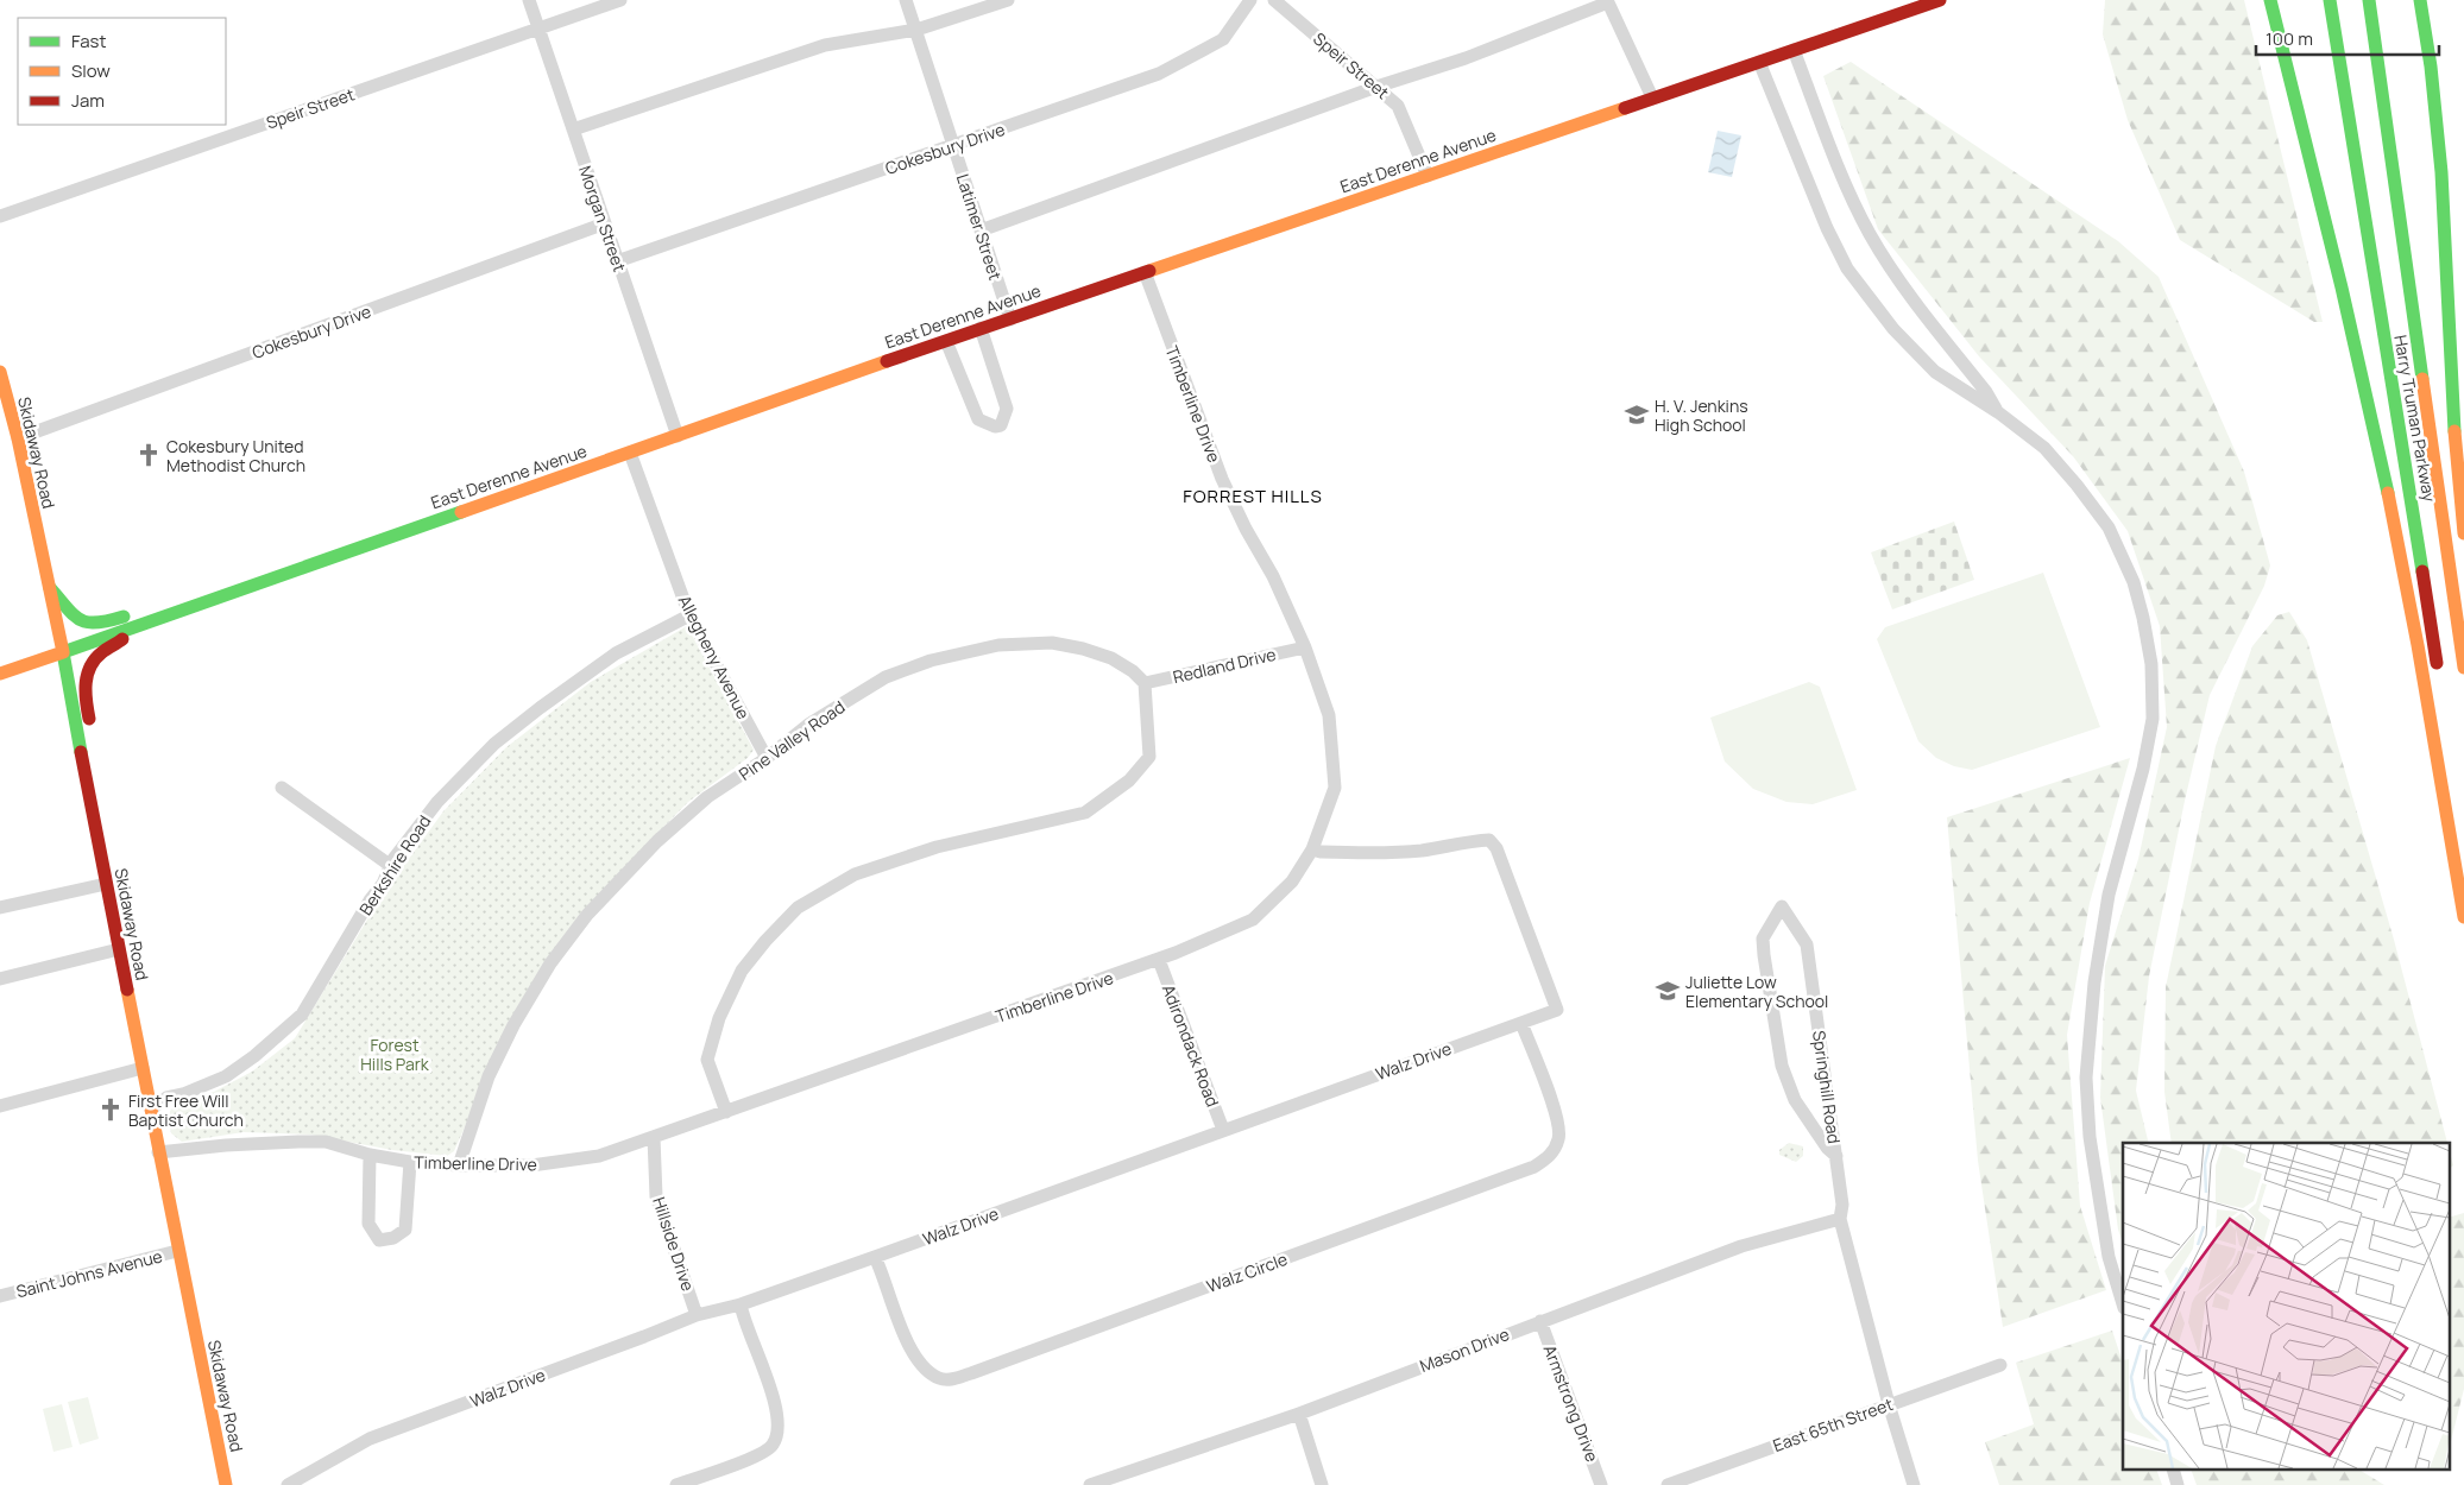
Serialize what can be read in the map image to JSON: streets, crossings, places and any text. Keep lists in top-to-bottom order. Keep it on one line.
{"streets":{"main road":["East Derenne Avenue","Harry Truman Parkway","Skidaway Road"],"street":["Speir Street","Cokesbury Drive","Morgan Street","Latimer Street","Timberline Drive","Allegheny Avenue","Redland Drive","Pine Valley Road","Berkshire Road","Adirondack Road","Walz Drive","Springhill Road","Hillside Drive","Walz Circle","Saint Johns Avenue","Mason Drive","Armstrong Drive","East 65th Street"]},"crossings":[["Speir Street","East Derenne Avenue"],["Speir Street","Morgan Street"],["Cokesbury Drive","Morgan Street"],["Cokesbury Drive","Latimer Street"],["Cokesbury Drive","Skidaway Road"],["East Derenne Avenue","Morgan Street"],["East Derenne Avenue","Latimer Street"],["East Derenne Avenue","Timberline Drive"],["East Derenne Avenue","Skidaway Road"],["East Derenne Avenue","Allegheny Avenue"],["Timberline Drive","Skidaway Road"],["Timberline Drive","Redland Drive"],["Timberline Drive","Pine Valley Road"],["Timberline Drive","Adirondack Road"],["Timberline Drive","Walz Drive"],["Timberline Drive","Hillside Drive"],["Skidaway Road","Berkshire Road"],["Skidaway Road","Saint Johns Avenue"],["Allegheny Avenue","Pine Valley Road"],["Allegheny Avenue","Berkshire Road"],["Redland Drive","Pine Valley Road"],["Adirondack Road","Walz Drive"],["Walz Drive","Hillside Drive"],["Walz Drive","Walz Circle"],["Springhill Road","Mason Drive"],["Springhill Road","East 65th Street"],["Mason Drive","Armstrong Drive"]],"districts":["FORREST HILLS"],"parks":["Forest Hills Park"],"places":{"school or university":["H. V. Jenkins High School","Juliette Low Elementary School"],"church":["Cokesbury United Methodist Church","First Free Will Baptist Church"]},"legend":["Fast","Slow","Jam"],"scale_bar":"100 m"}
